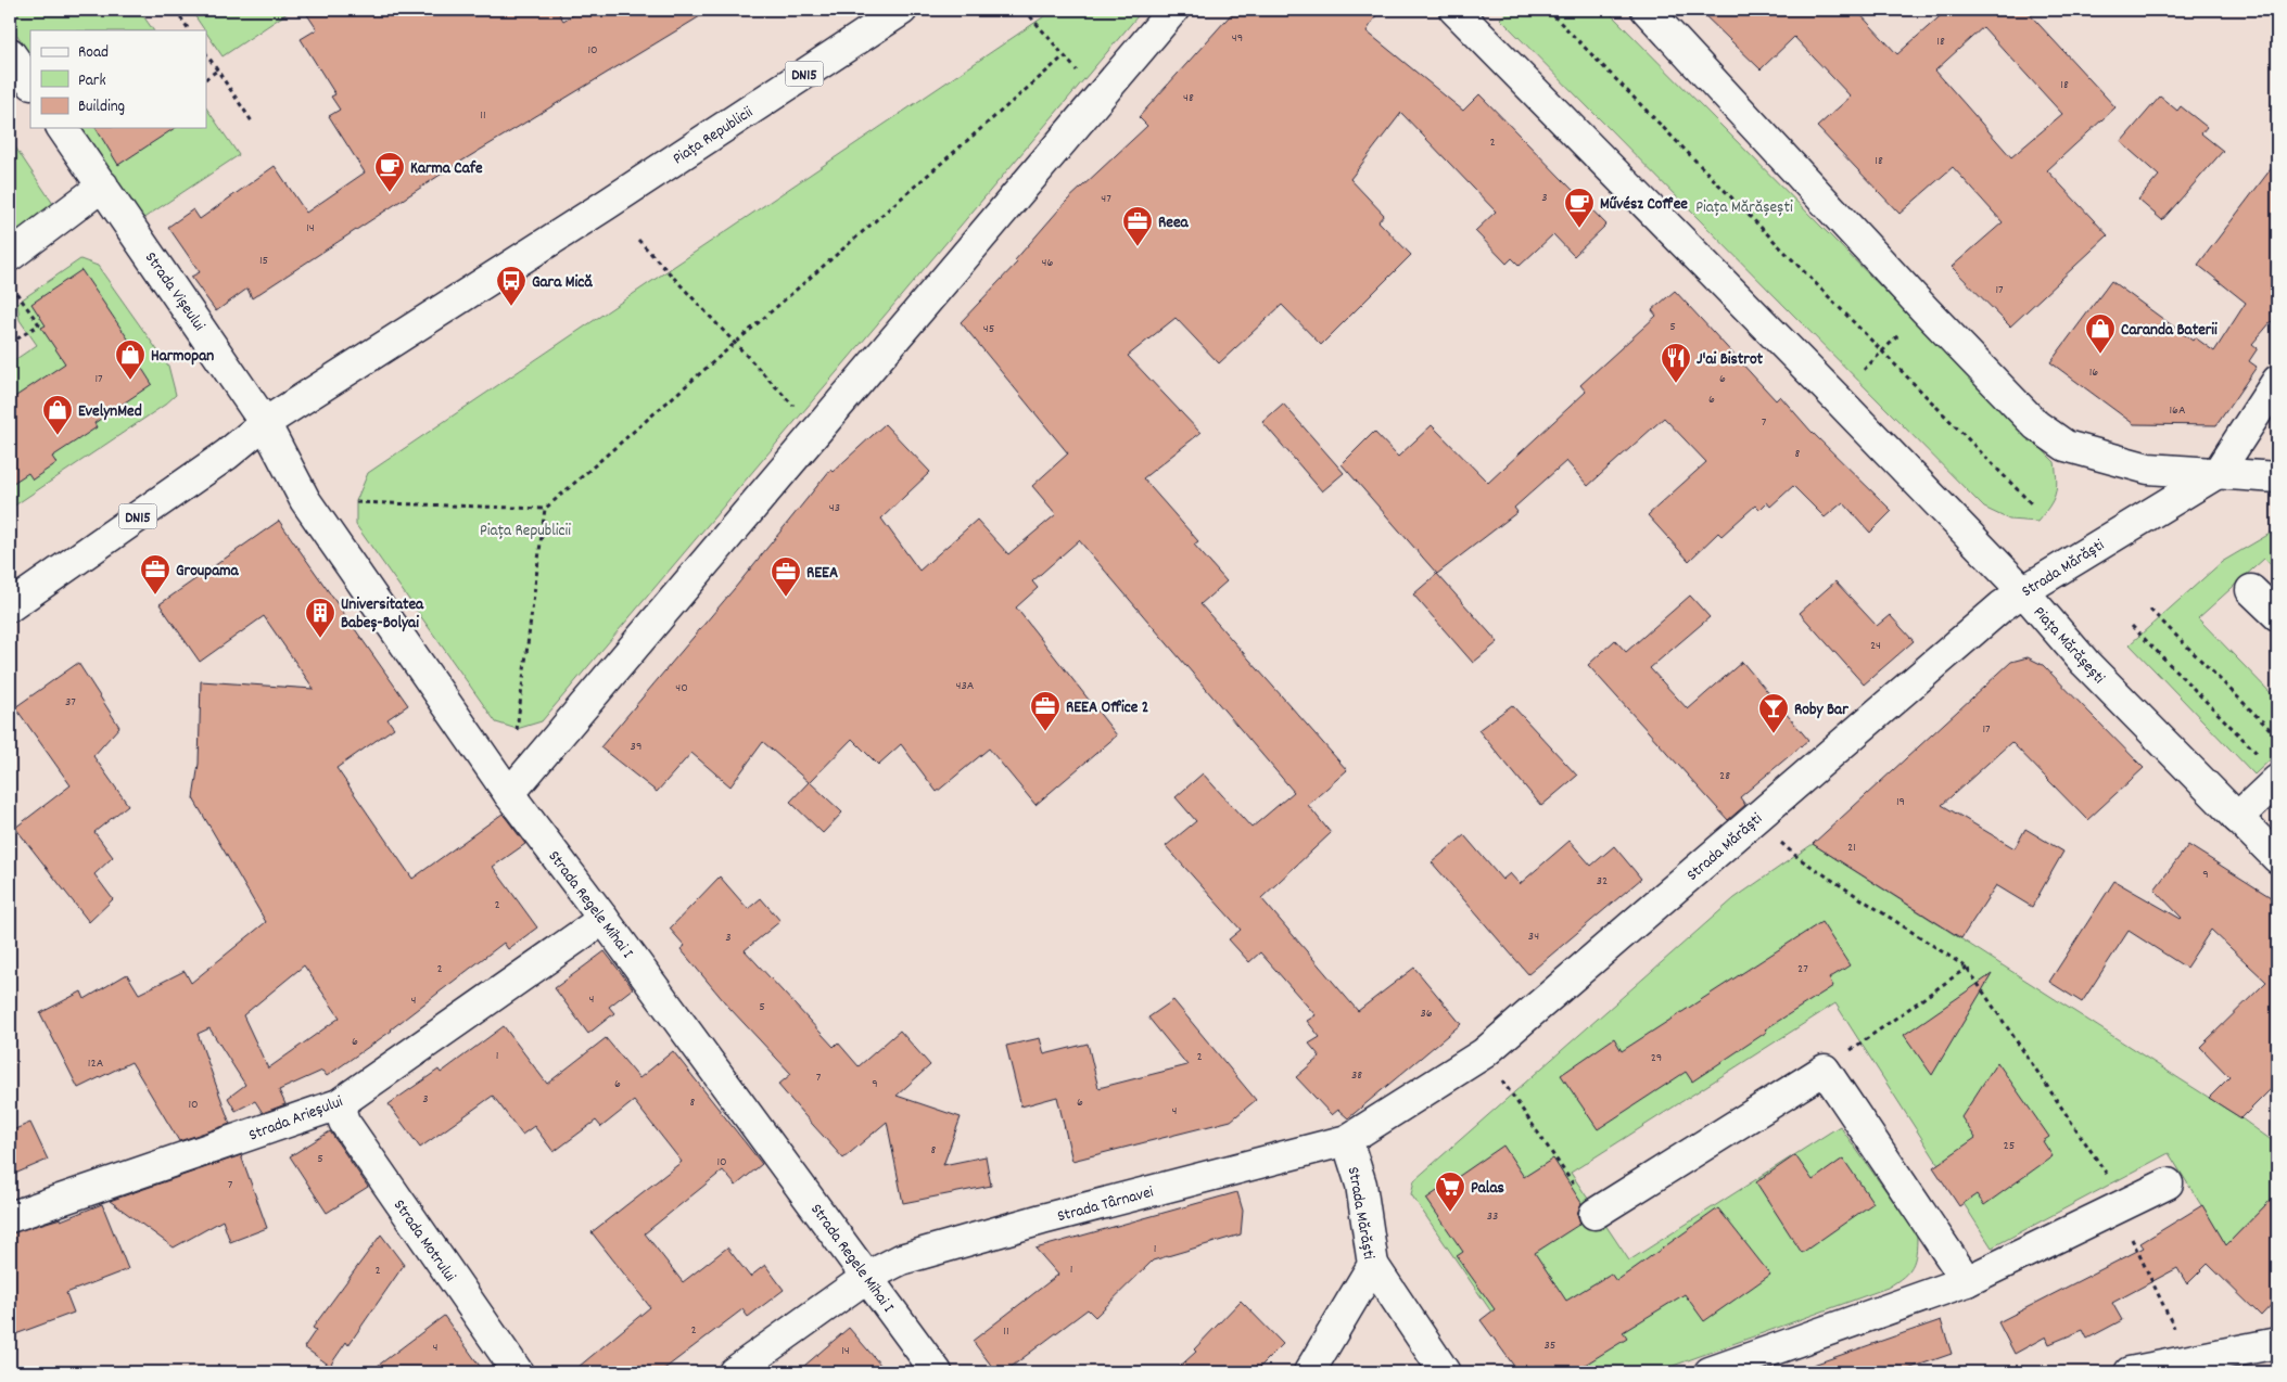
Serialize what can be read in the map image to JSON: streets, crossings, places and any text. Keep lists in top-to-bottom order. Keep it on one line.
{"streets":{"street":["DN15","Piața Republicii","Strada Vișeului","Strada Mărăști","Piața Mărășești","Strada Regele Mihai I","Strada Arieșului","Strada Târnavei","Strada Motrului"]},"crossings":[["Piața Republicii","Strada Vișeului"],["Piața Republicii","Strada Regele Mihai I"],["Strada Vișeului","Strada Regele Mihai I"],["Strada Mărăști","Piața Mărășești"],["Strada Mărăști","Strada Târnavei"],["Strada Regele Mihai I","Strada Arieșului"],["Strada Regele Mihai I","Strada Târnavei"],["Strada Arieșului","Strada Motrului"]],"parks":["Piața Mărășești","Piața Republicii"],"places":{"cafe":["Karma Cafe","Művész Coffee"],"office":["Reea","Groupama","REEA","REEA Office 2"],"bus stop":["Gara Mică"],"shop":["Caranda Baterii","Harmopan","EvelynMed"],"restaurant":["J'ai Bistrot"],"building":["Universitatea Babeș-Bolyai"],"bar":["Roby Bar"],"supermarket":["Palas"]},"house_numbers":["49","18","10","18","48","11","2","18","3","47","14","15","46","17","5","45","16","17","6","6","16A","7","8","43","24","43A","40","37","17","39","28","19","21","9","32","2","34","3","2","27","4","4","5","36","6","1","2","29","12A","38","7","6","9","3","8","6","10","4","25","8","5","10","7","33","1","1","2","2","11","35","4","14"],"legend":["Road","Park","Building"]}
